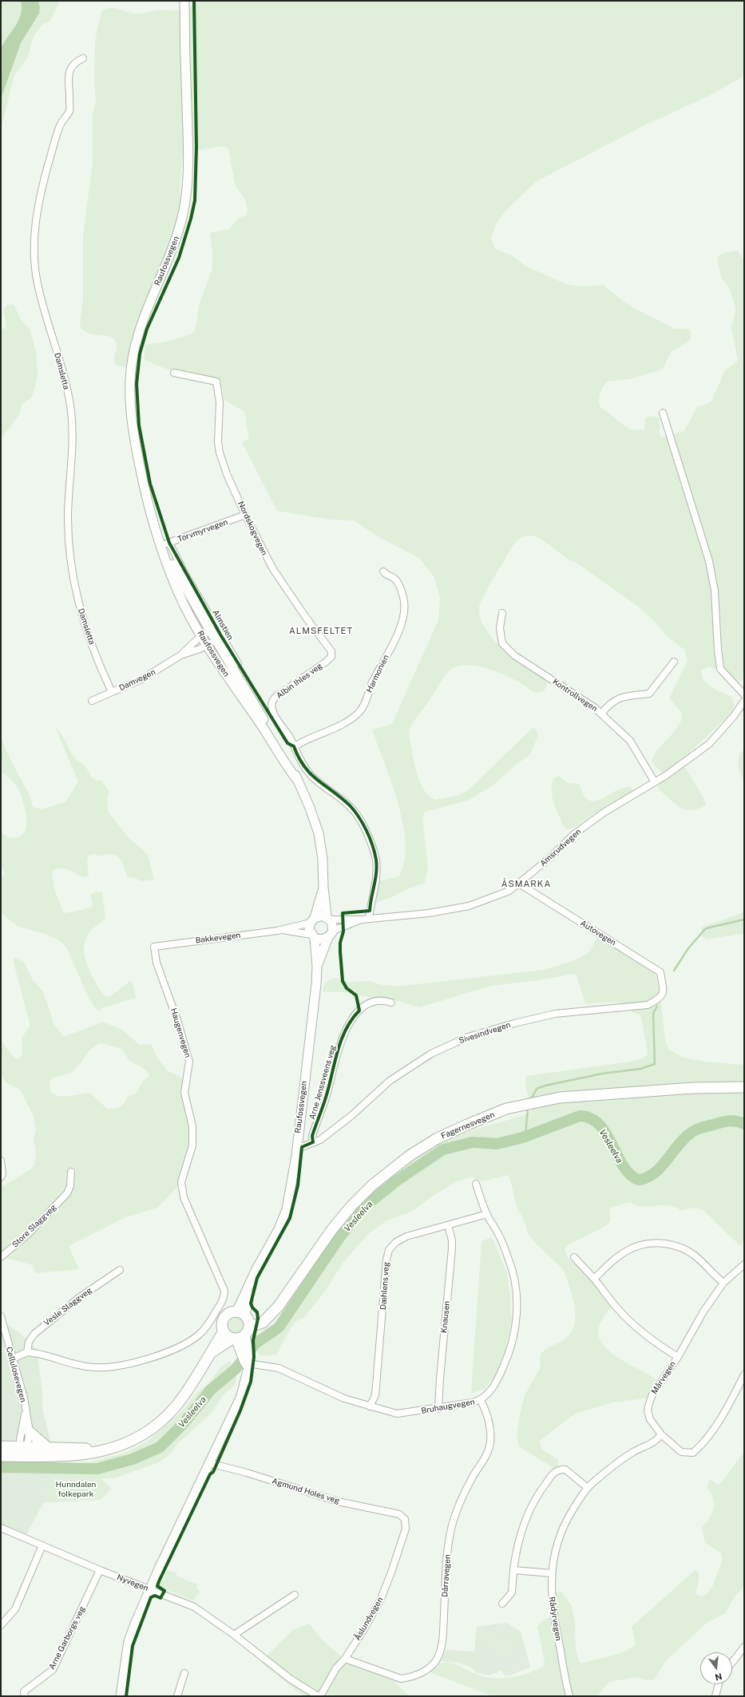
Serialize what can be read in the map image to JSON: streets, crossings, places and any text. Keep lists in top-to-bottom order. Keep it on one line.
{"streets":{"main road":["Raufossvegen","Fagernesvegen"],"street":["Damsletta","Nordskogvegen","Torvmyrvegen","Almstien","Harmonien","Damvegen","Albin Ihles veg","Kontrollvegen","Amsrudvegen","Autovegen","Bakkevegen","Haugenvegen","Sivesindvegen","Arne Jenssveens veg","Store Slaggveg","Dæhlens veg","Vesle Slaggveg","Knausen","Cellulosevegen","Mårvegen","Bruhaugvegen","Agmund Holes veg","Dårravegen","Nyvegen","Åslundvegen","Rådyrvegen","Arne Garborgs veg"]},"crossings":[["Raufossvegen","Torvmyrvegen"],["Raufossvegen","Almstien"],["Raufossvegen","Damvegen"],["Raufossvegen","Amsrudvegen"],["Raufossvegen","Bakkevegen"],["Raufossvegen","Sivesindvegen"],["Raufossvegen","Fagernesvegen"],["Damsletta","Damvegen"],["Nordskogvegen","Torvmyrvegen"],["Nordskogvegen","Albin Ihles veg"],["Torvmyrvegen","Almstien"],["Harmonien","Albin Ihles veg"],["Kontrollvegen","Amsrudvegen"],["Amsrudvegen","Autovegen"],["Amsrudvegen","Bakkevegen"],["Autovegen","Sivesindvegen"],["Bakkevegen","Haugenvegen"],["Haugenvegen","Vesle Slaggveg"],["Sivesindvegen","Arne Jenssveens veg"],["Dæhlens veg","Knausen"],["Dæhlens veg","Bruhaugvegen"],["Knausen","Bruhaugvegen"],["Mårvegen","Rådyrvegen"],["Bruhaugvegen","Dårravegen"],["Agmund Holes veg","Åslundvegen"],["Dårravegen","Åslundvegen"],["Nyvegen","Arne Garborgs veg"]],"districts":["ALMSFELTET","ÅSMARKA"],"water":["Vesleelva"],"parks":["Hunndalen folkepark"],"north":"bottom"}
